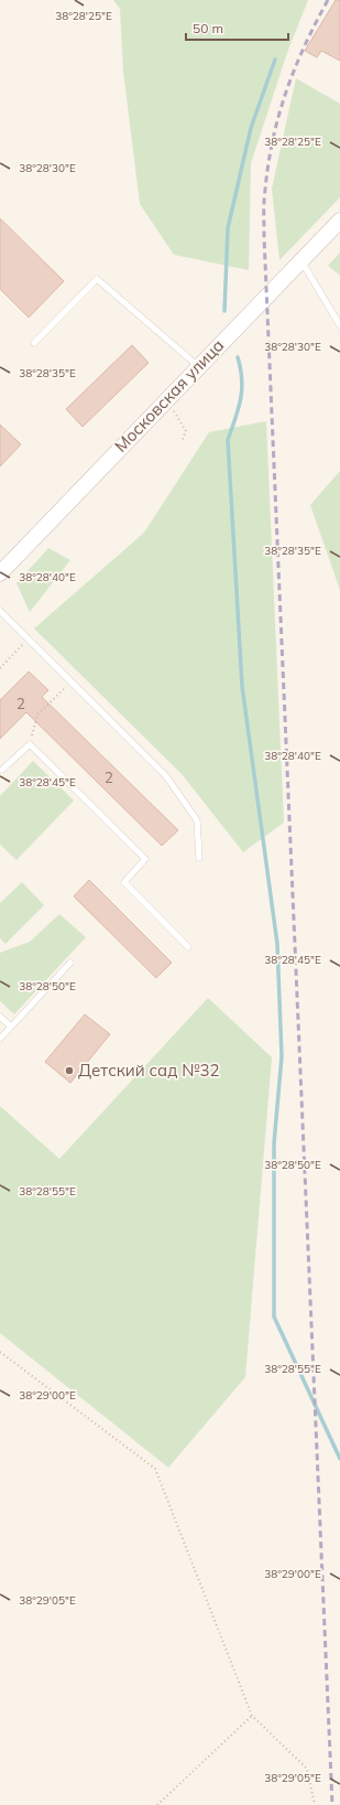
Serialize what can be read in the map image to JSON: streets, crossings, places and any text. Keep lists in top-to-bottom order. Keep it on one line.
{"streets":{"street":["Московская улица"]},"places":["Детский сад №32"],"house_numbers":["2","2"],"scale_bar":"50 m","coordinates":["38°28'25\"E","38°28'30\"E","38°28'35\"E","38°28'40\"E","38°28'45\"E","38°28'50\"E","38°28'55\"E","38°29'00\"E","38°29'05\"E"]}
